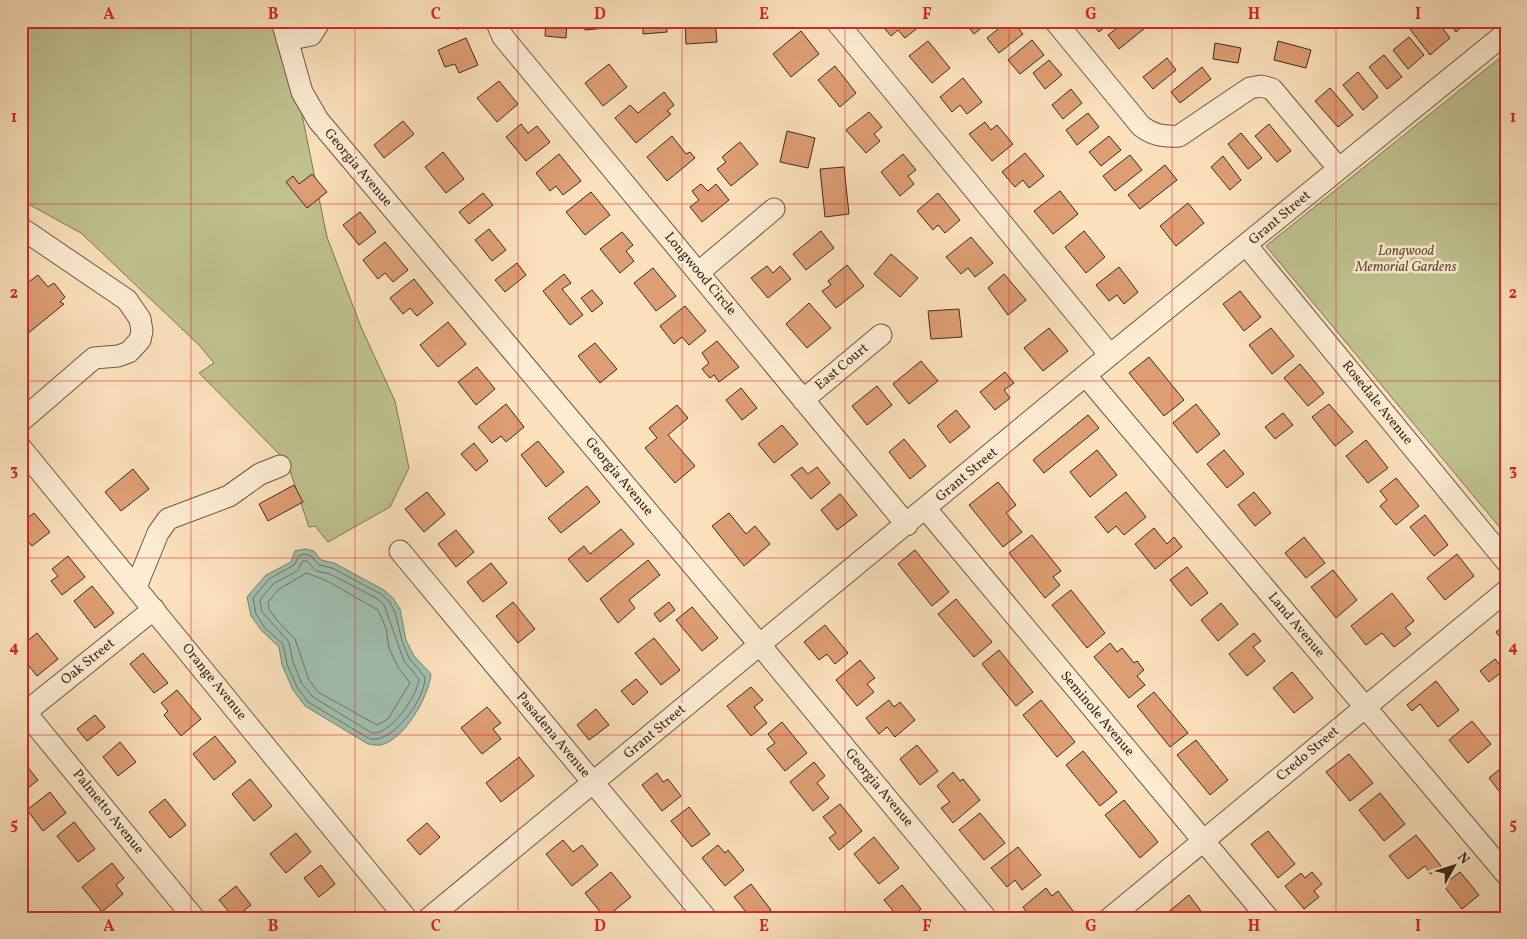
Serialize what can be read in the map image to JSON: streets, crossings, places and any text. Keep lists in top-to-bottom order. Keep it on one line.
{"streets":{"street":["Georgia Avenue","Grant Street","Longwood Circle","East Court","Rosedale Avenue","Land Avenue","Oak Street","Orange Avenue","Seminole Avenue","Pasadena Avenue","Credo Street","Palmetto Avenue"]},"crossings":[["Georgia Avenue","Grant Street"],["Grant Street","Longwood Circle"],["Grant Street","Rosedale Avenue"],["Grant Street","Land Avenue"],["Grant Street","Seminole Avenue"],["Grant Street","Pasadena Avenue"],["Longwood Circle","East Court"],["Land Avenue","Credo Street"],["Oak Street","Orange Avenue"],["Oak Street","Palmetto Avenue"],["Seminole Avenue","Credo Street"]],"parks":["Longwood Memorial Gardens"],"north":"top right","grid":{"columns":["A","B","C","D","E","F","G","H","I"],"rows":["1","2","3","4","5"]}}
